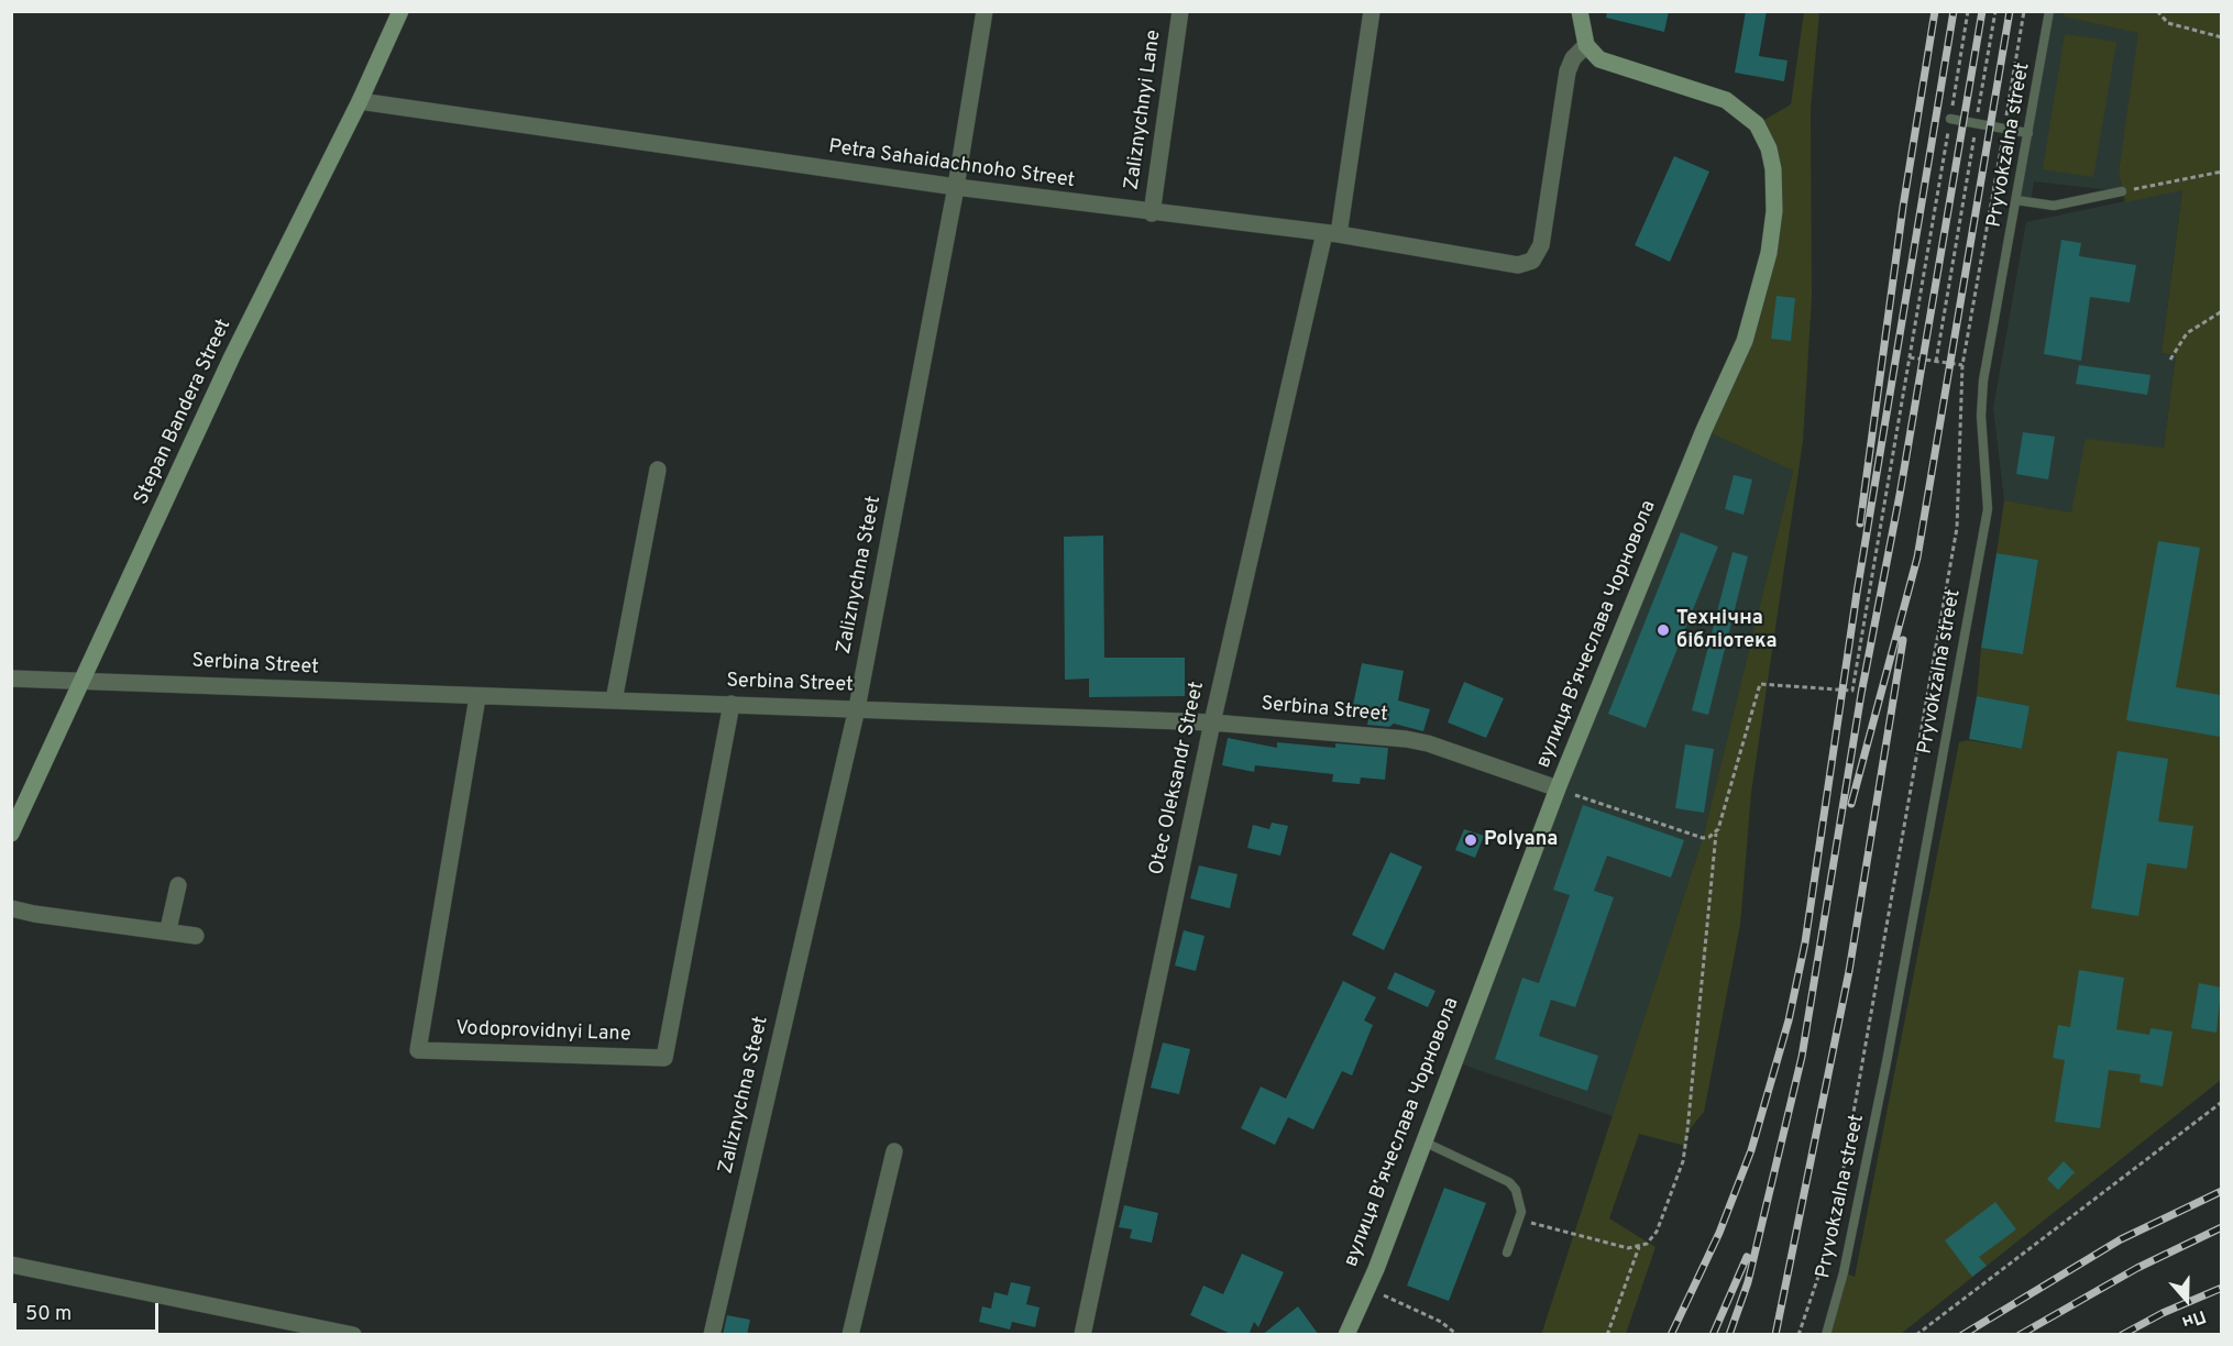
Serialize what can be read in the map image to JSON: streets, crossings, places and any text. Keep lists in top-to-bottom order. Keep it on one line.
{"streets":{"street":["Zaliznychnyi Lane","Petra Sahaidachnoho Street","Stepan Bandera Street","Zaliznychna Steet","вулиця Вʼячеслава Чорновола","Serbina Street","Otec Oleksandr Street","Vodoprovidnyi Lane"],"lane":["Pryvokzalna street"]},"crossings":[["Zaliznychnyi Lane","Petra Sahaidachnoho Street"],["Petra Sahaidachnoho Street","Stepan Bandera Street"],["Petra Sahaidachnoho Street","Zaliznychna Steet"],["Petra Sahaidachnoho Street","вулиця Вʼячеслава Чорновола"],["Petra Sahaidachnoho Street","Otec Oleksandr Street"],["Stepan Bandera Street","Serbina Street"],["Zaliznychna Steet","Serbina Street"],["вулиця Вʼячеслава Чорновола","Serbina Street"],["Serbina Street","Otec Oleksandr Street"],["Serbina Street","Vodoprovidnyi Lane"]],"places":["Технічна бібліотека","Polyana"],"scale_bar":"50 m","north":"bottom"}
